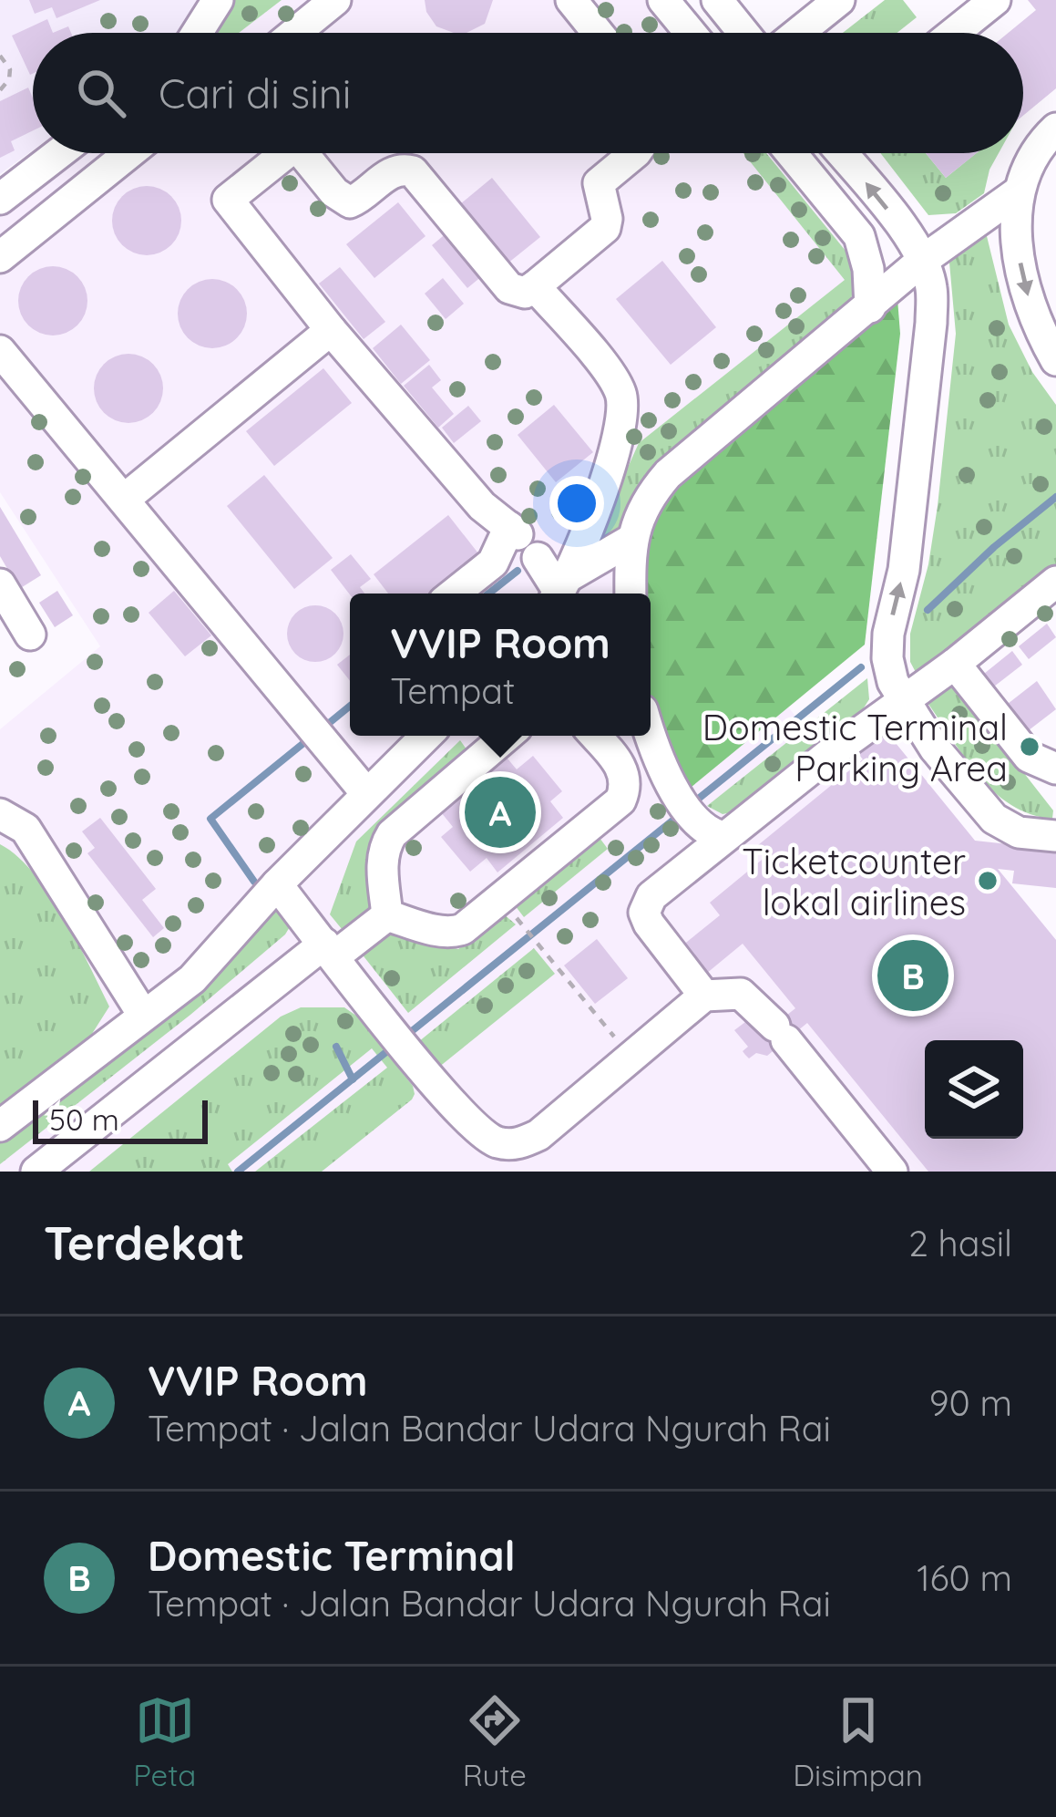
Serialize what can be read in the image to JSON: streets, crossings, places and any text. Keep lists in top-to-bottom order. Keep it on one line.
{"places":["Domestic Terminal Parking Area","Ticketcounter lokal airlines"],"scale_bar":"50 m","page":{"search":"Cari di sini","popup":["VVIP Room","Tempat"],"pins":["A","B"],"scale":"50 m","heading":["Terdekat","2 hasil"],"list":[{"mark":"A","name":"VVIP Room","note":"Tempat · Jalan Bandar Udara Ngurah Rai","value":"90 m"},{"mark":"B","name":"Domestic Terminal","note":"Tempat · Jalan Bandar Udara Ngurah Rai","value":"160 m"}],"nav":["Peta","Rute","Disimpan"]}}
